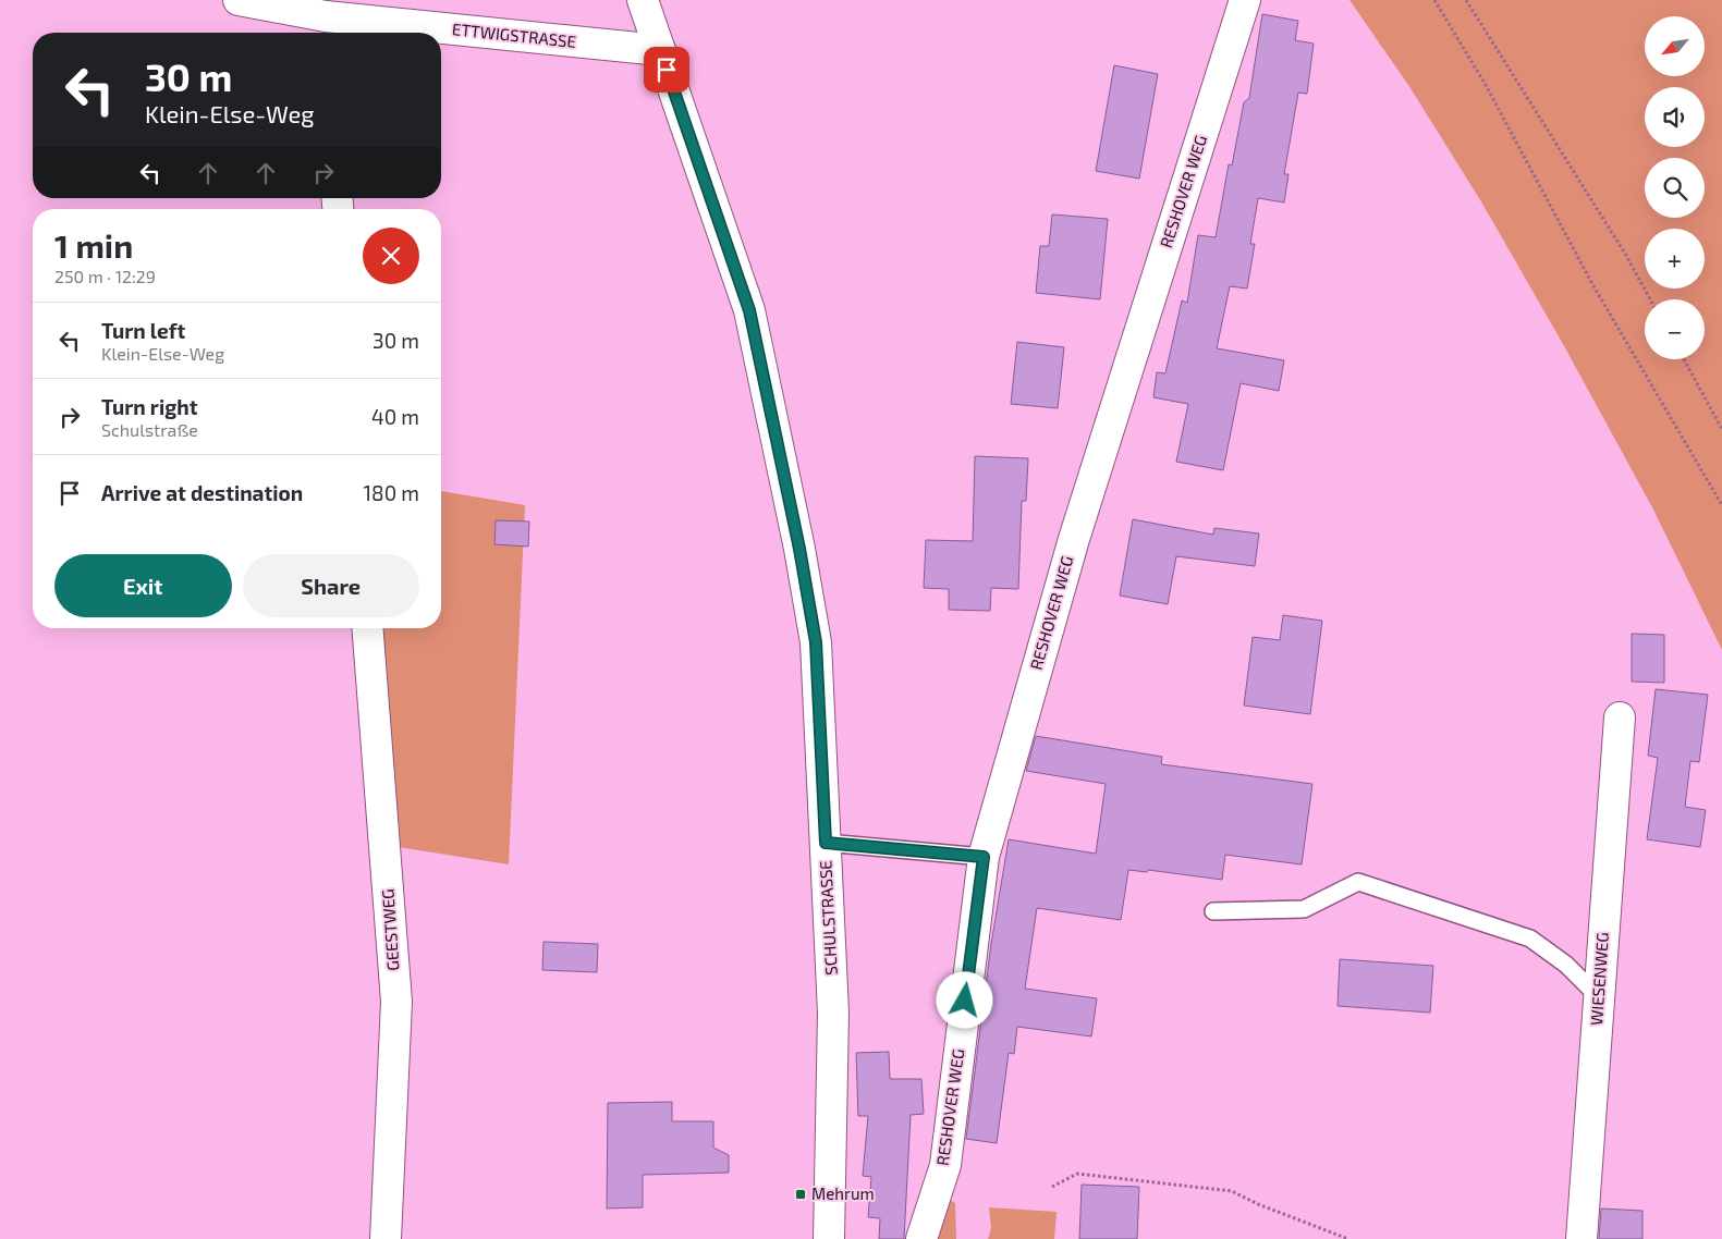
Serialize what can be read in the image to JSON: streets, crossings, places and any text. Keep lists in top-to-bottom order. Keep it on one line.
{"streets":{"street":["ETTWIGSTRASSE","RESHOVER WEG","SCHULSTRASSE","GEESTWEG","WIESENWEG"]},"crossings":[["ETTWIGSTRASSE","SCHULSTRASSE"]],"places":{"transit":["Mehrum"]},"north":"bottom left","page":{"map_buttons":["+","−"],"turn":["30 m","Klein-Else-Weg"],"heading":["1 min","250 m · 12:29"],"list":[{"name":"Turn left","note":"Klein-Else-Weg","value":"30 m"},{"name":"Turn right","note":"Schulstraße","value":"40 m"},{"name":"Arrive at destination","value":"180 m"}],"buttons":["Exit","Share"]}}
